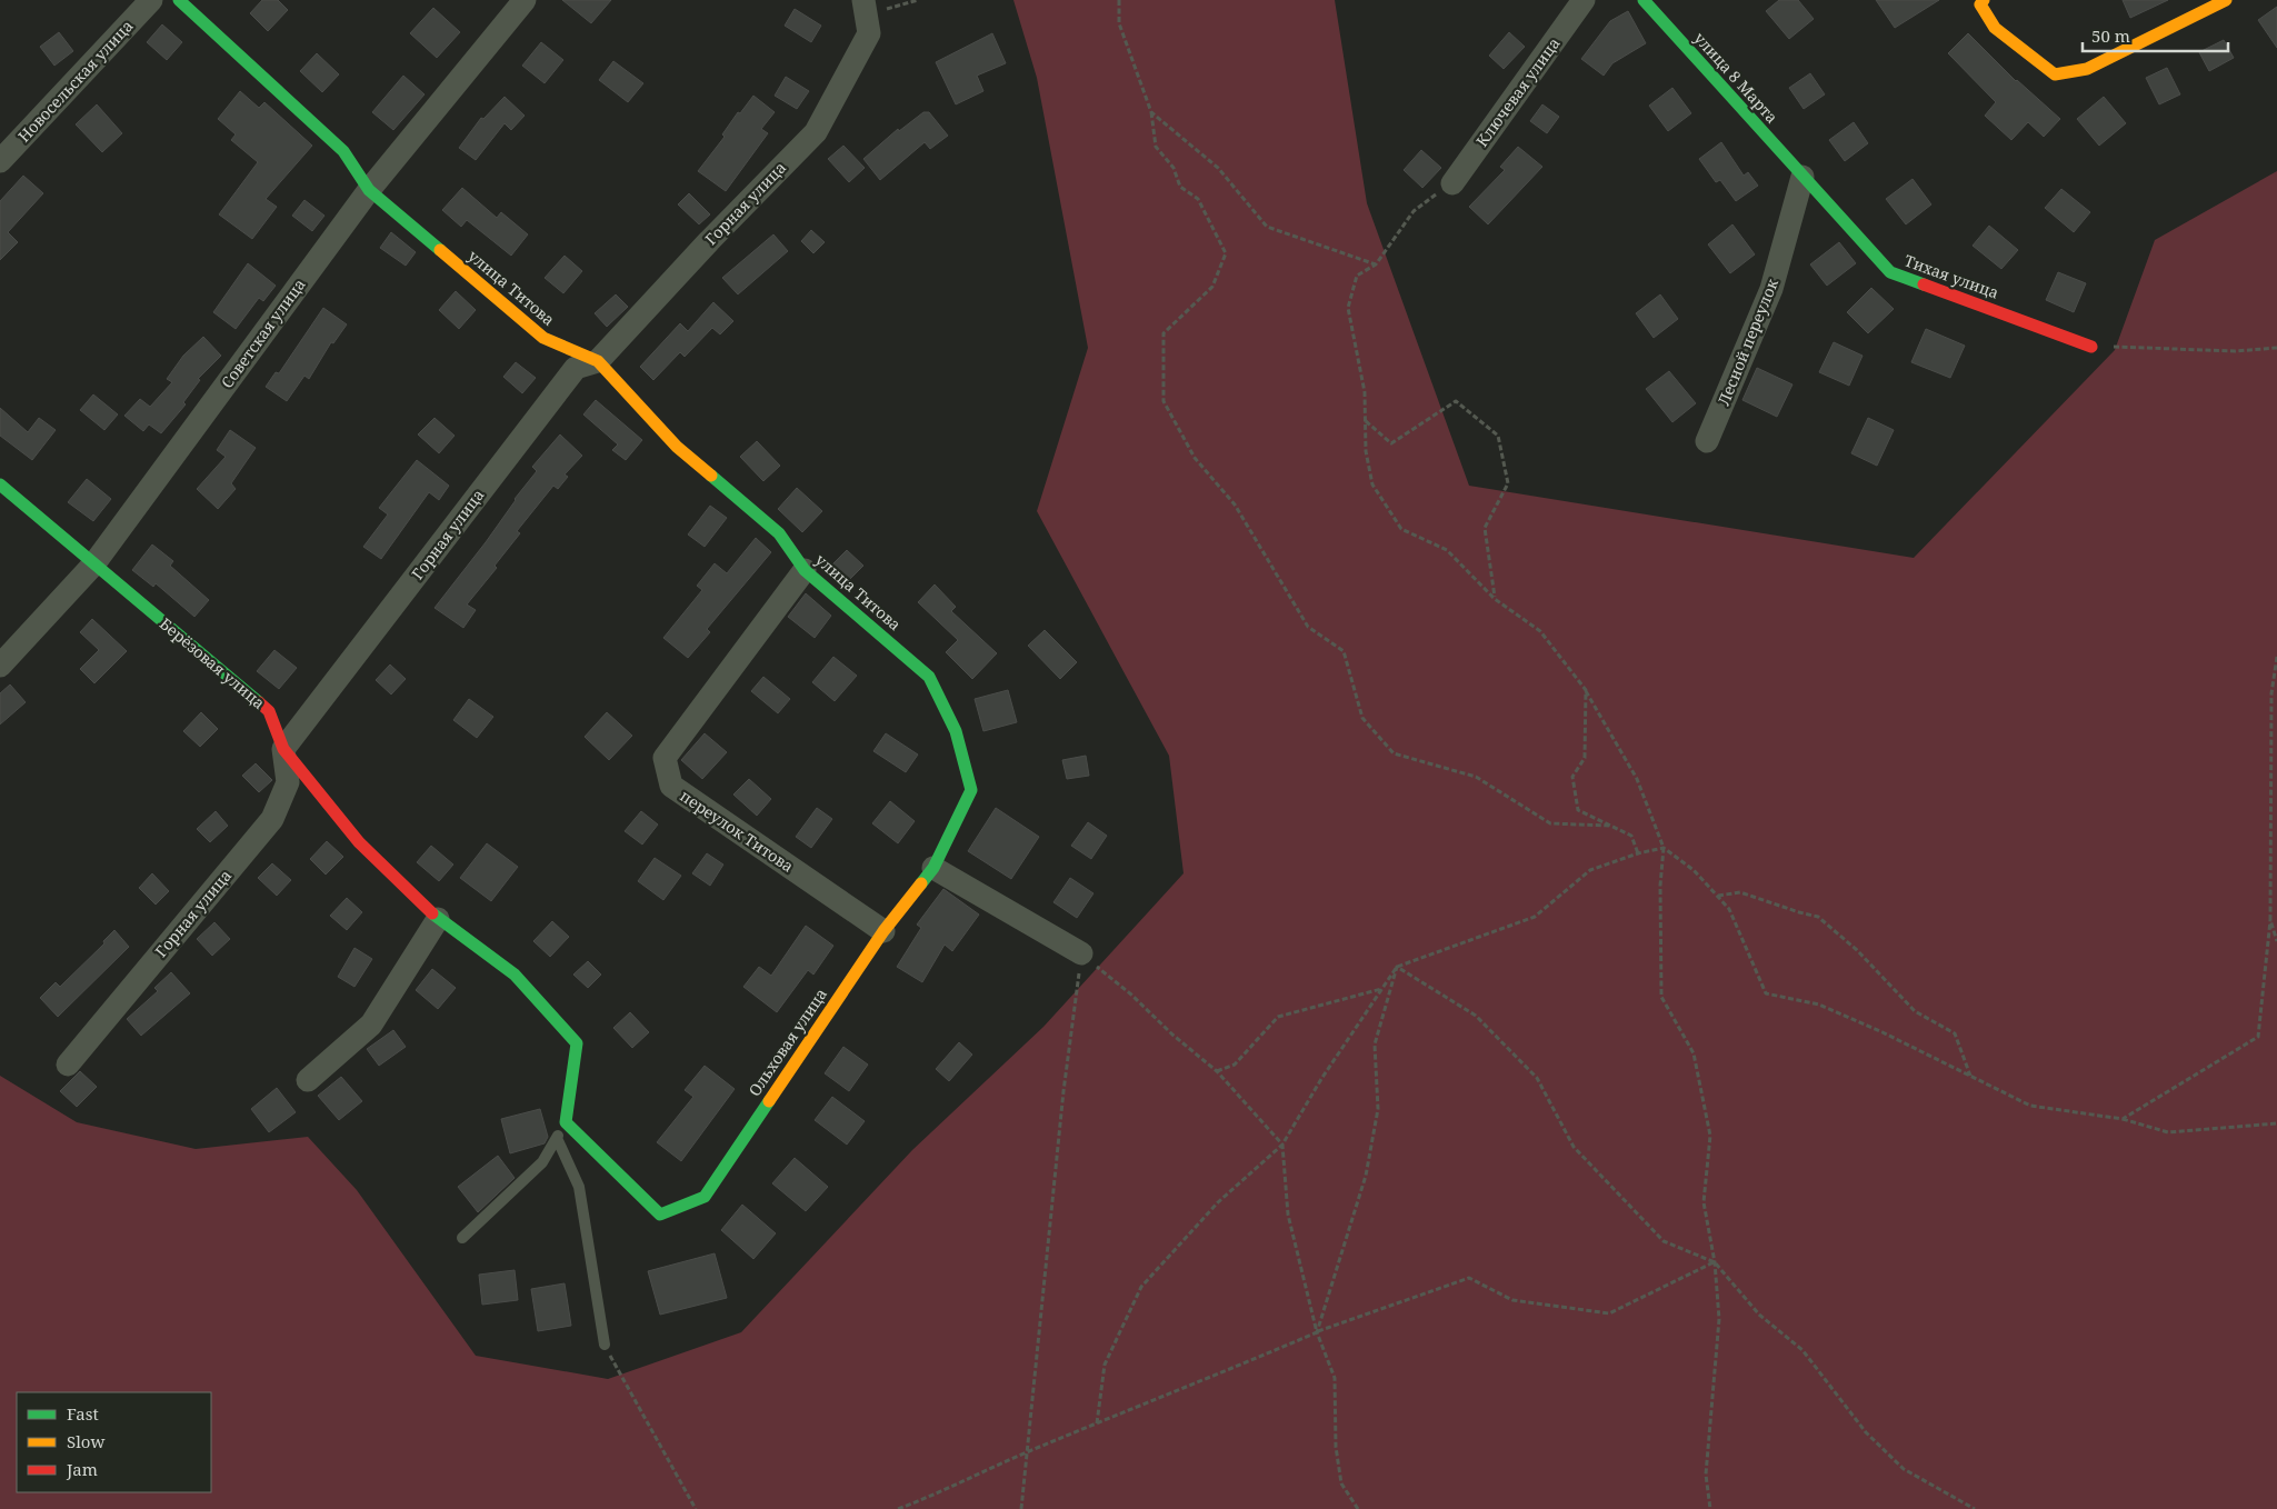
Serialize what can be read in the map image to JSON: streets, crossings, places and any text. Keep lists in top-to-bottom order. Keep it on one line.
{"streets":{"street":["улица 8 Марта","Новосельская улица","Ключевая улица","Горная улица","Тихая улица","улица Титова","Советская улица","Лесной переулок","Берёзовая улица","переулок Титова","Ольховая улица"]},"crossings":[["улица 8 Марта","Тихая улица"],["улица 8 Марта","Лесной переулок"],["Горная улица","улица Титова"],["Горная улица","Берёзовая улица"],["Тихая улица","Лесной переулок"],["улица Титова","Советская улица"],["улица Титова","переулок Титова"],["улица Титова","Ольховая улица"],["Советская улица","Берёзовая улица"],["Берёзовая улица","Ольховая улица"],["переулок Титова","Ольховая улица"]],"legend":["Fast","Slow","Jam"],"scale_bar":"50 m"}
